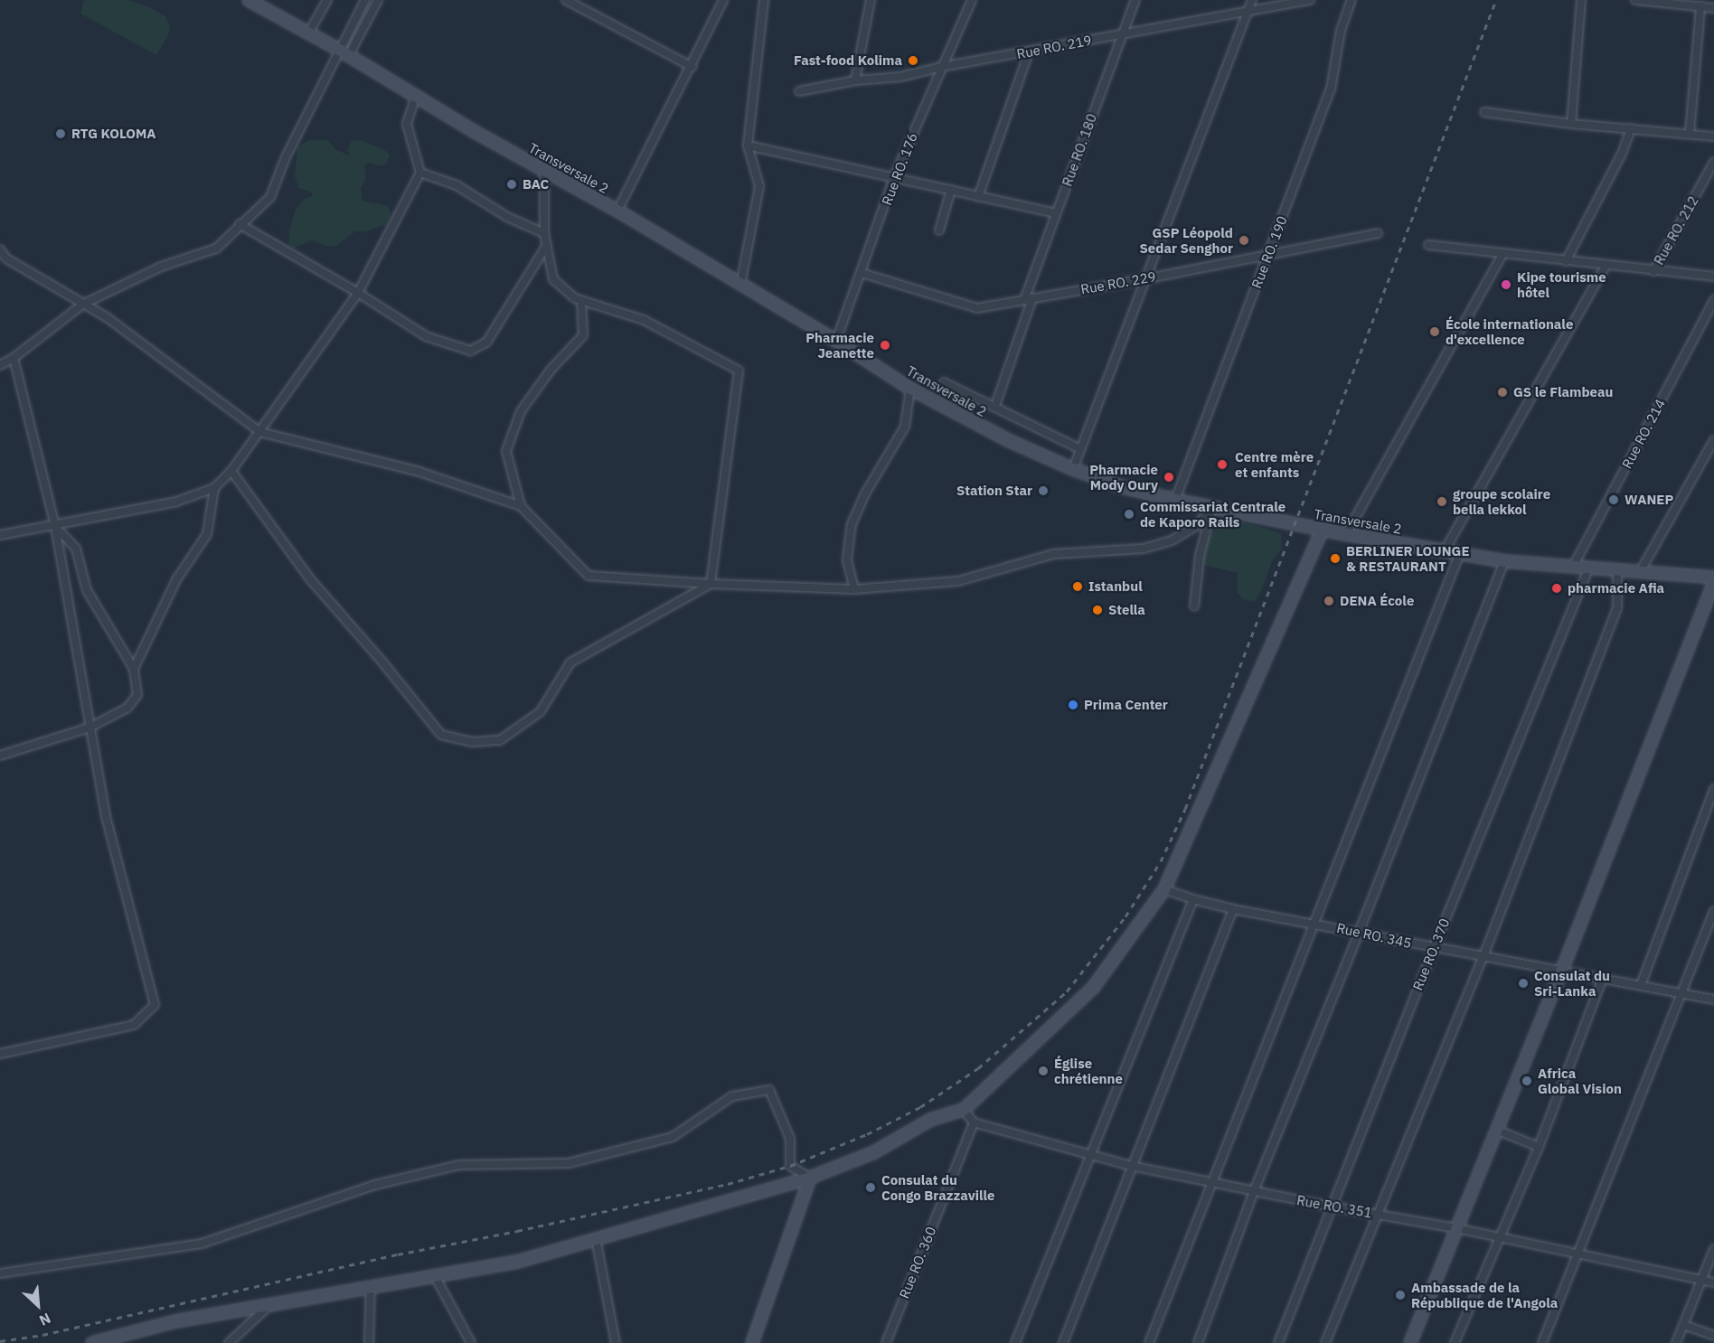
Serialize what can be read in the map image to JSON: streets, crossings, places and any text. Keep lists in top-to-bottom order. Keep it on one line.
{"streets":{"street":["Rue RO. 219","Rue RO. 180","Transversale 2","Rue RO. 176","Rue RO. 212","Rue RO. 190","Rue RO. 229","Rue RO. 214","Rue RO. 345","Rue RO. 370","Rue RO. 351","Rue RO. 360"]},"crossings":[["Rue RO. 219","Rue RO. 180"],["Rue RO. 219","Rue RO. 176"],["Rue RO. 180","Rue RO. 229"],["Transversale 2","Rue RO. 176"],["Transversale 2","Rue RO. 190"],["Transversale 2","Rue RO. 214"],["Transversale 2","Rue RO. 370"],["Rue RO. 176","Rue RO. 229"],["Rue RO. 190","Rue RO. 229"],["Rue RO. 345","Rue RO. 370"],["Rue RO. 370","Rue RO. 351"],["Rue RO. 351","Rue RO. 360"]],"places":["Fast-food Kolima","RTG KOLOMA","BAC","GSP Léopold Sedar Senghor","Kipe tourisme hôtel","École internationale d'excellence","Pharmacie Jeanette","GS le Flambeau","Centre mère et enfants","Pharmacie Mody Oury","Station Star","WANEP","groupe scolaire bella lekkol","Commissariat Centrale de Kaporo Rails","BERLINER LOUNGE & RESTAURANT","Istanbul","pharmacie Afia","DENA École","Stella","Prima Center","Consulat du Sri-Lanka","Église chrétienne","Africa Global Vision","Consulat du Congo Brazzaville","Ambassade de la République de l'Angola"],"north":"bottom right"}
